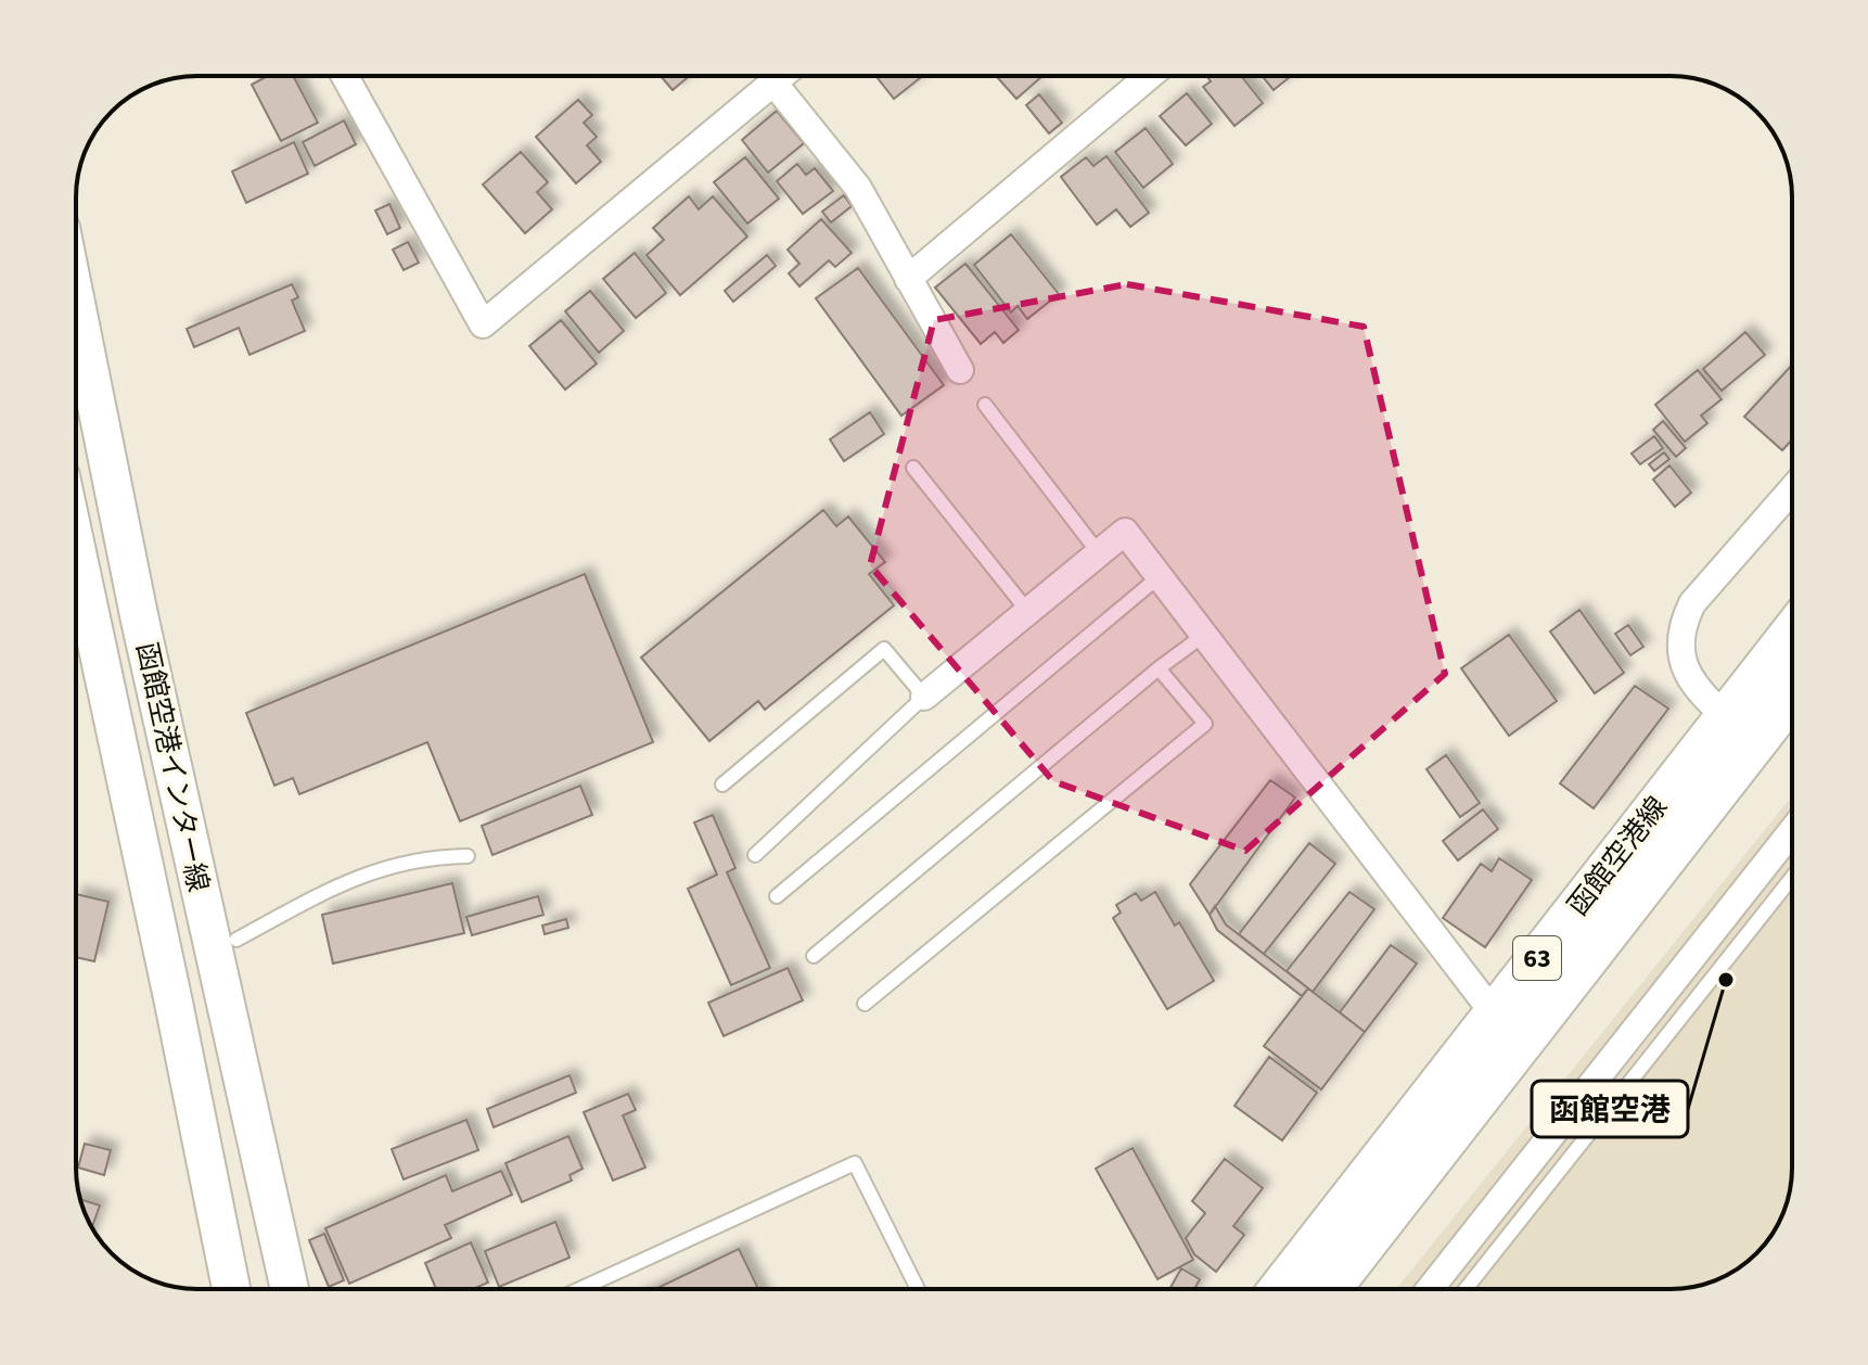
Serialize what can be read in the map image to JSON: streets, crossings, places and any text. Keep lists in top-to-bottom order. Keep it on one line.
{"streets":{"main road":["函館空港インター線","函館空港線","63"]},"places":["函館空港"]}
